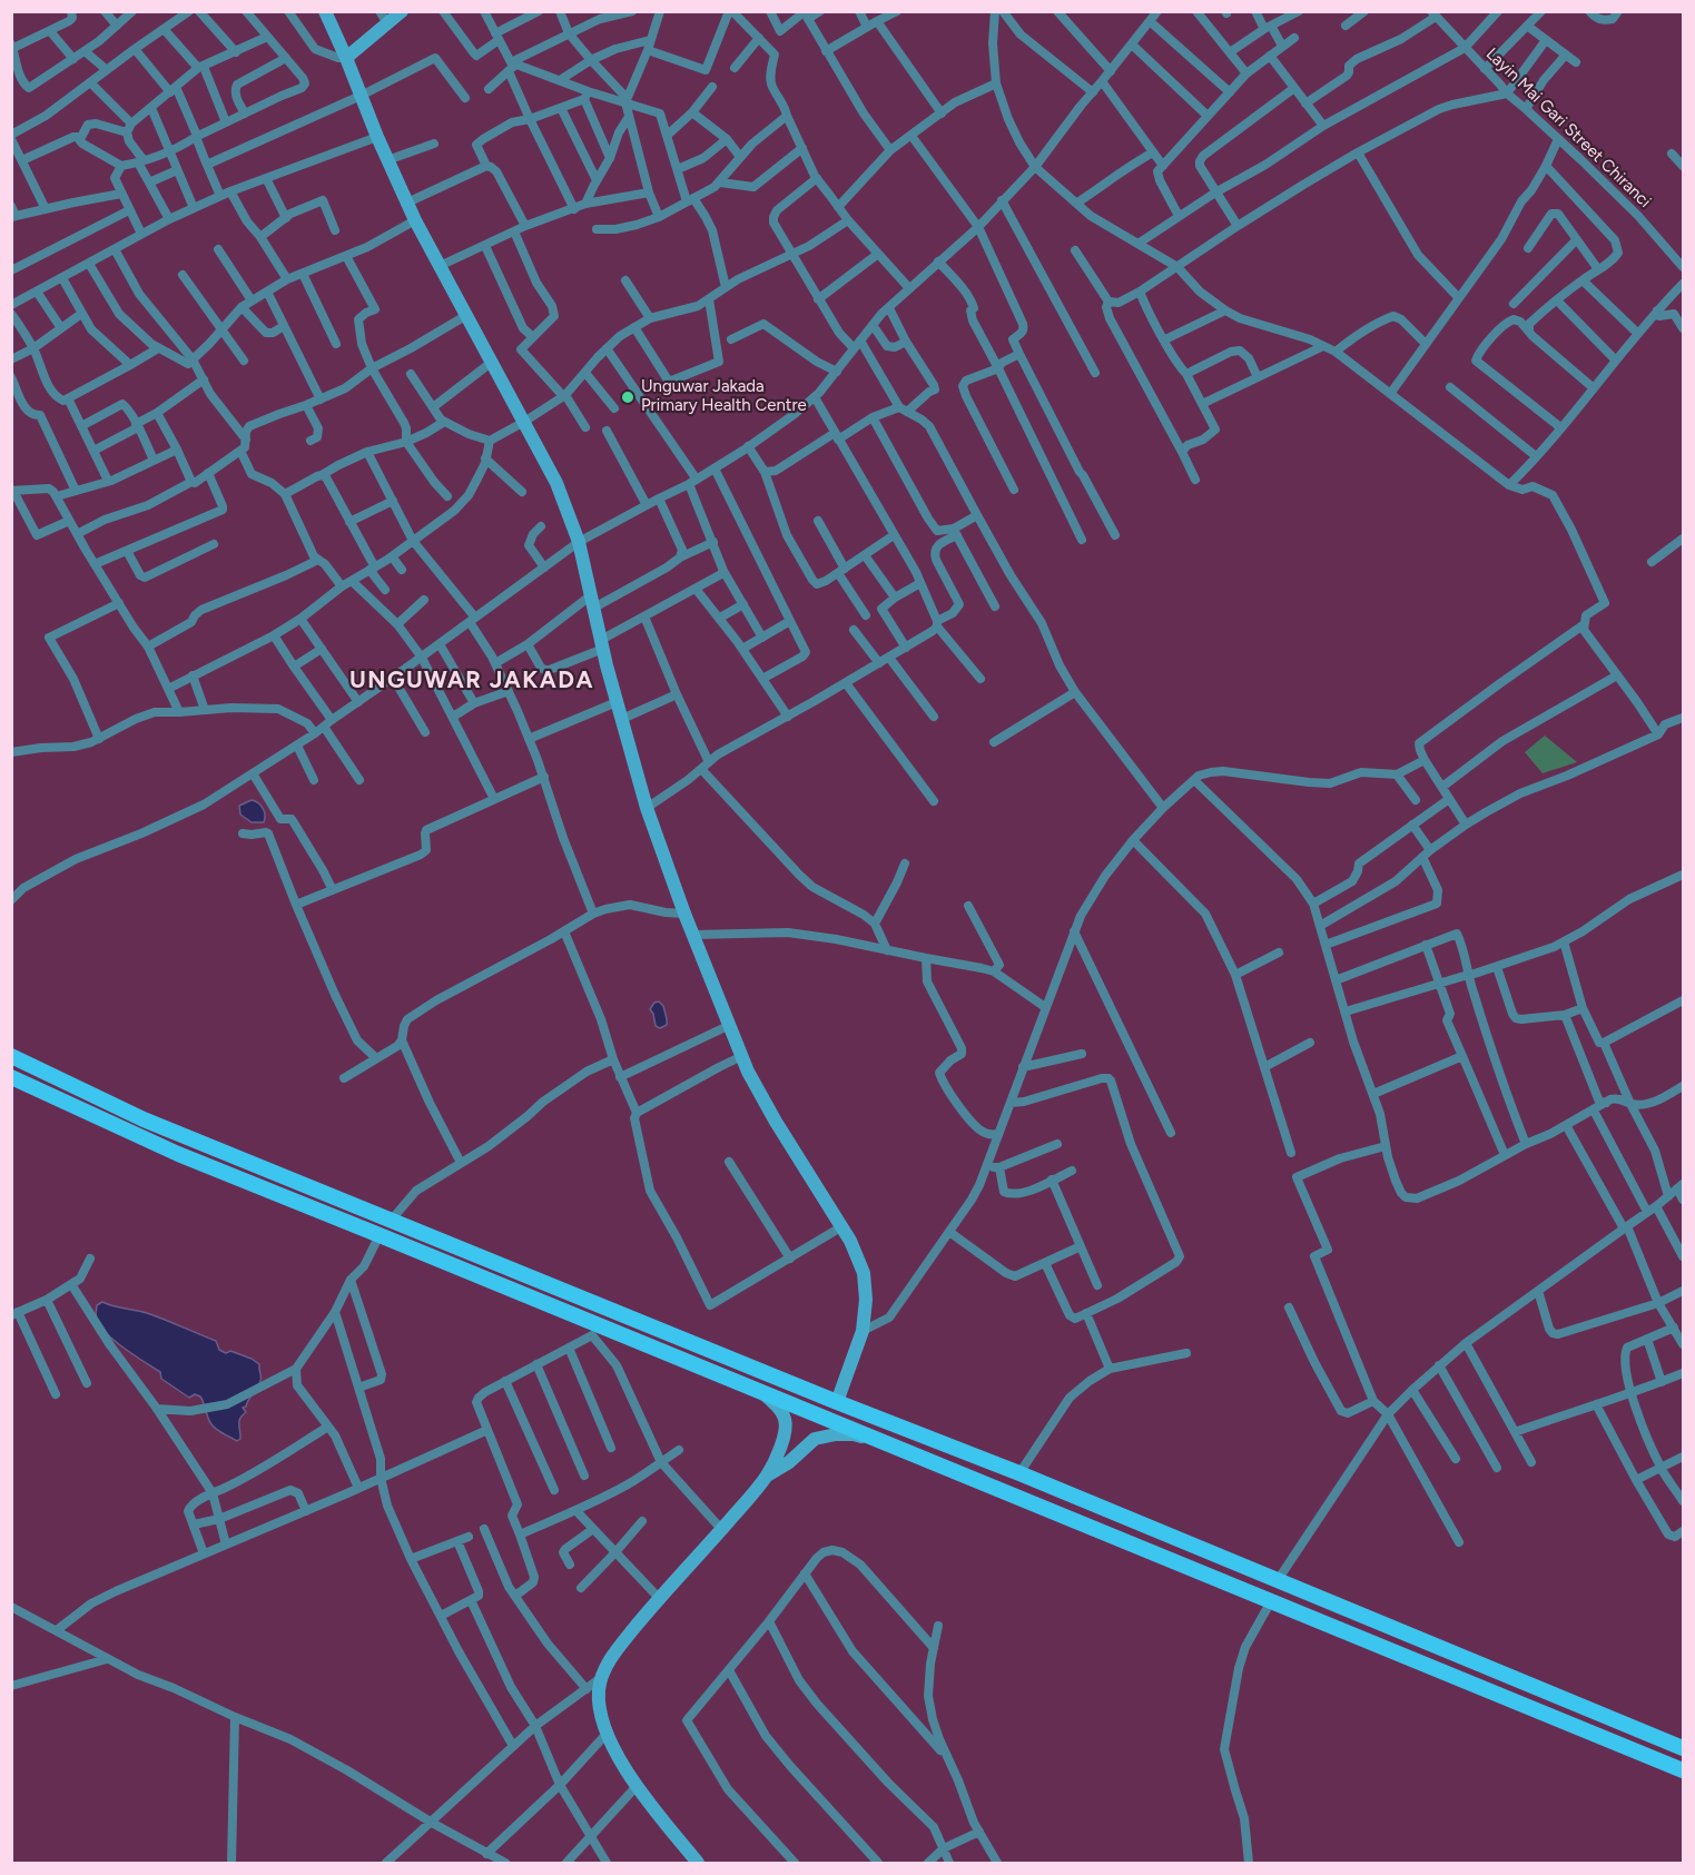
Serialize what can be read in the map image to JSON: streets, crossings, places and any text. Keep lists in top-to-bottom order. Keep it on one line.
{"streets":{"street":["Layin Mai Gari Street Chiranci"]},"districts":["UNGUWAR JAKADA"],"places":["Unguwar Jakada Primary Health Centre"]}
